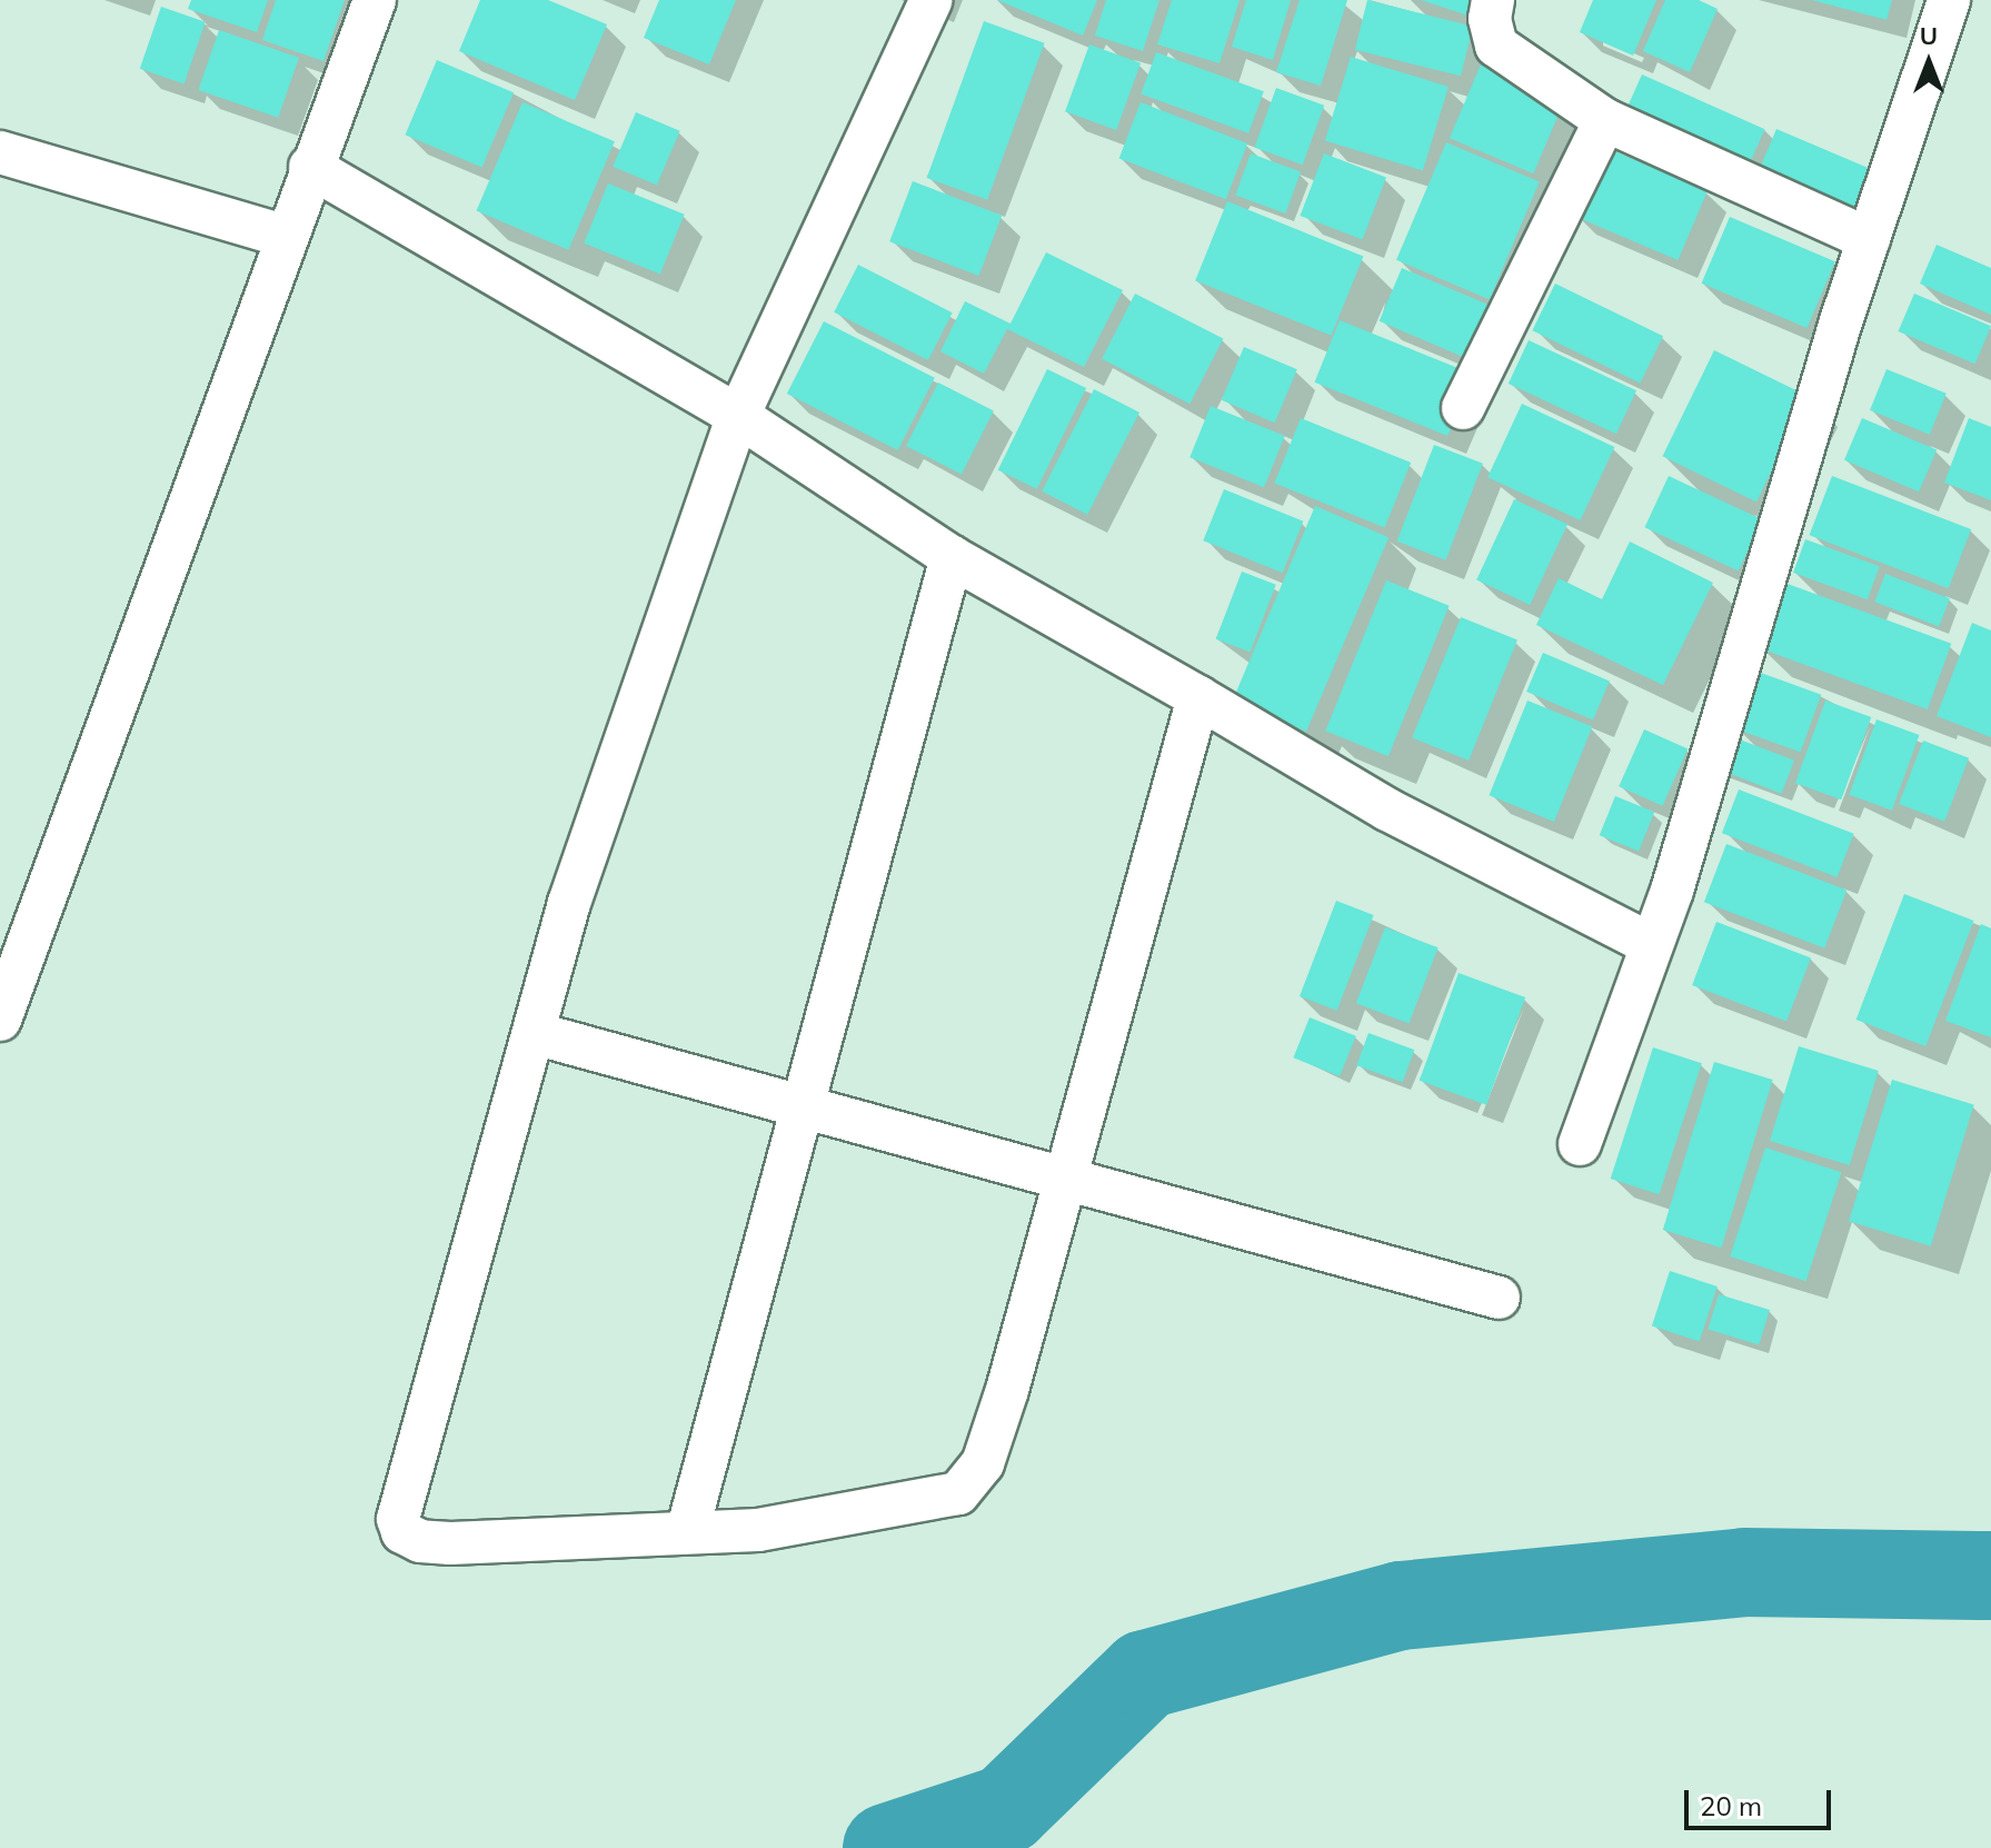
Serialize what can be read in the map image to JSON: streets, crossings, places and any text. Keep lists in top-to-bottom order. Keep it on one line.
{"scale_bar":"20 m","north":"top"}
